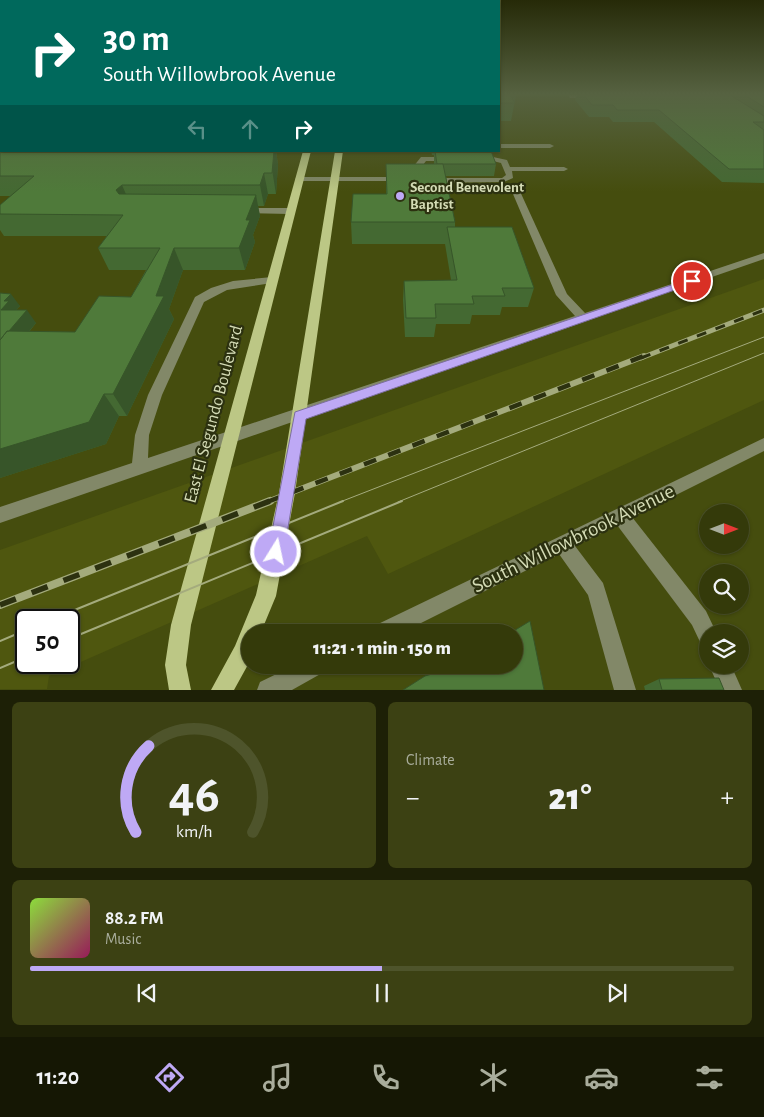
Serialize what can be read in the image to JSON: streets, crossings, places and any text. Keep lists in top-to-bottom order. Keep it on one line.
{"streets":{"main road":["East El Segundo Boulevard"],"street":["South Willowbrook Avenue"]},"places":["Second Benevolent Baptist"],"north":"right","page":{"turn":["30 m","South Willowbrook Avenue"],"limit":"50","trip":"11:21 · 1 min · 150 m","tile":"Climate","heat":["−","21°","+"],"song":["88.2 FM","Music"],"tabs":"11:20","gauge":["46","km/h"]}}
